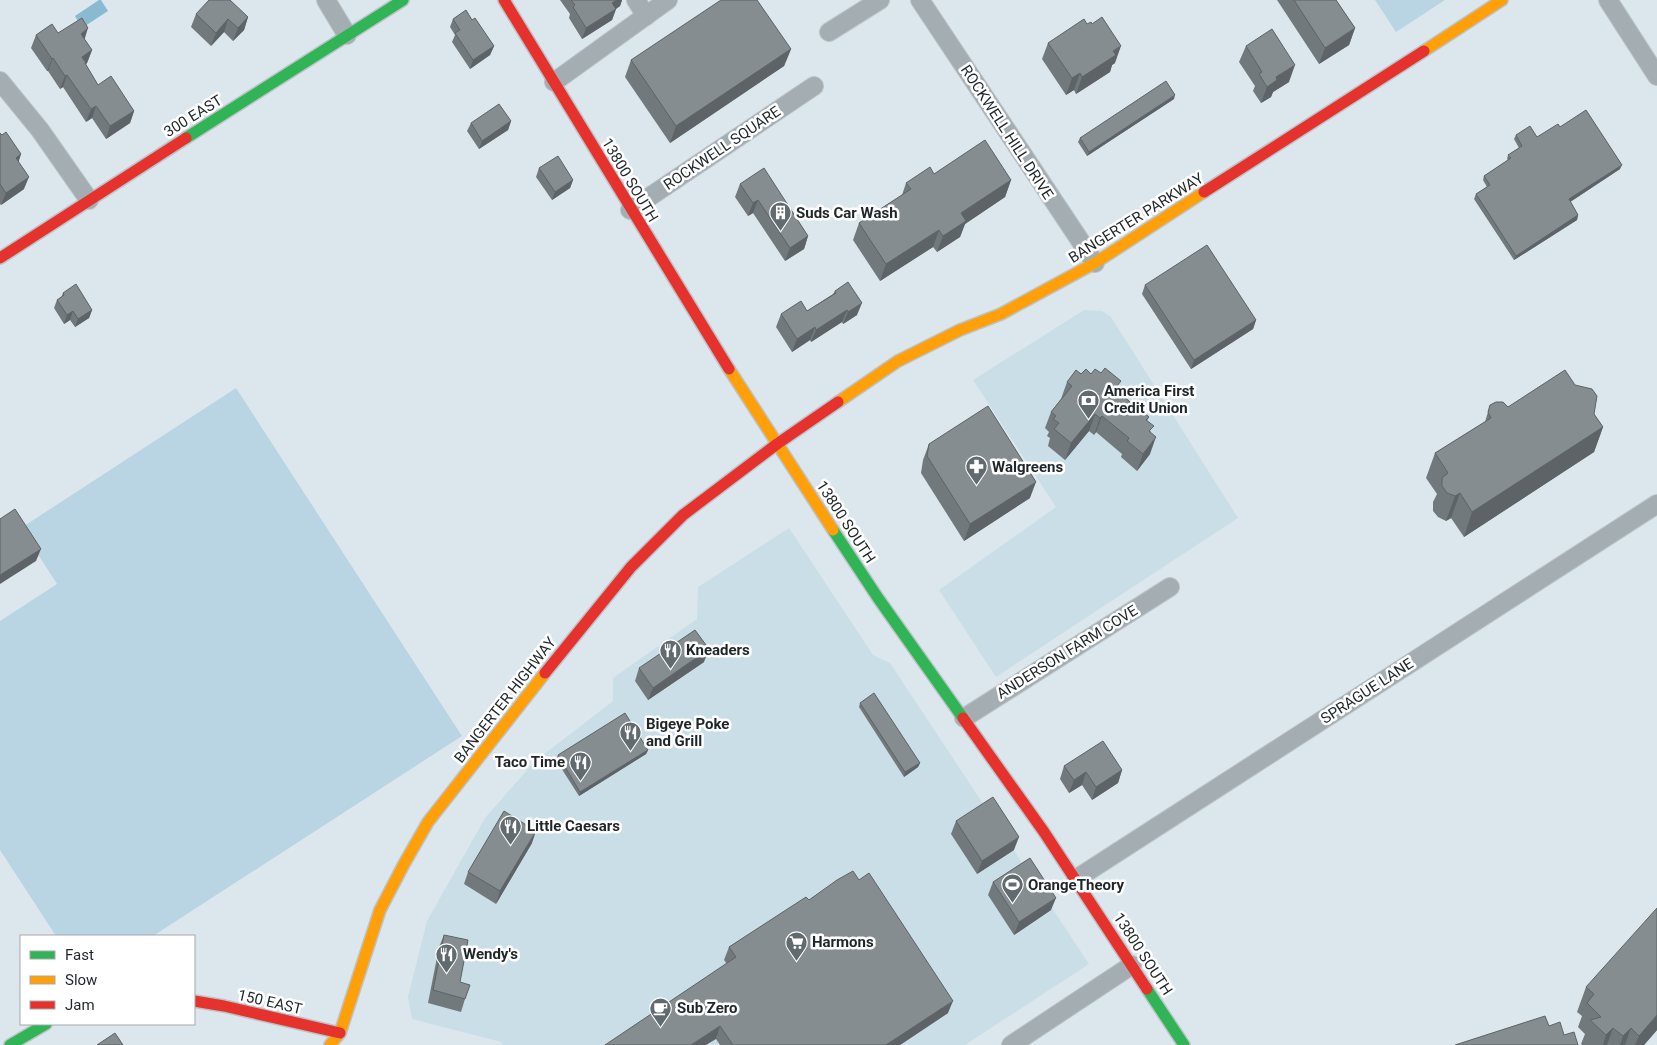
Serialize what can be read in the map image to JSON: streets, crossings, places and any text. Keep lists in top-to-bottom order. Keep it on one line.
{"streets":{"main road":["300 EAST","13800 SOUTH","BANGERTER PARKWAY","BANGERTER HIGHWAY","150 EAST"],"street":["ROCKWELL HILL DRIVE","ROCKWELL SQUARE","ANDERSON FARM COVE","SPRAGUE LANE"]},"crossings":[["ROCKWELL HILL DRIVE","BANGERTER PARKWAY"],["ROCKWELL SQUARE","13800 SOUTH"],["13800 SOUTH","BANGERTER PARKWAY"],["13800 SOUTH","ANDERSON FARM COVE"],["13800 SOUTH","SPRAGUE LANE"],["13800 SOUTH","BANGERTER HIGHWAY"],["BANGERTER PARKWAY","BANGERTER HIGHWAY"],["BANGERTER HIGHWAY","150 EAST"]],"places":{"building":["Suds Car Wash"],"bank":["America First Credit Union"],"pharmacy":["Walgreens"],"restaurant":["Kneaders","Bigeye Poke and Grill","Taco Time","Little Caesars","Wendy's"],"sports":["OrangeTheory"],"supermarket":["Harmons"],"cafe":["Sub Zero"]},"legend":["Fast","Slow","Jam"]}
